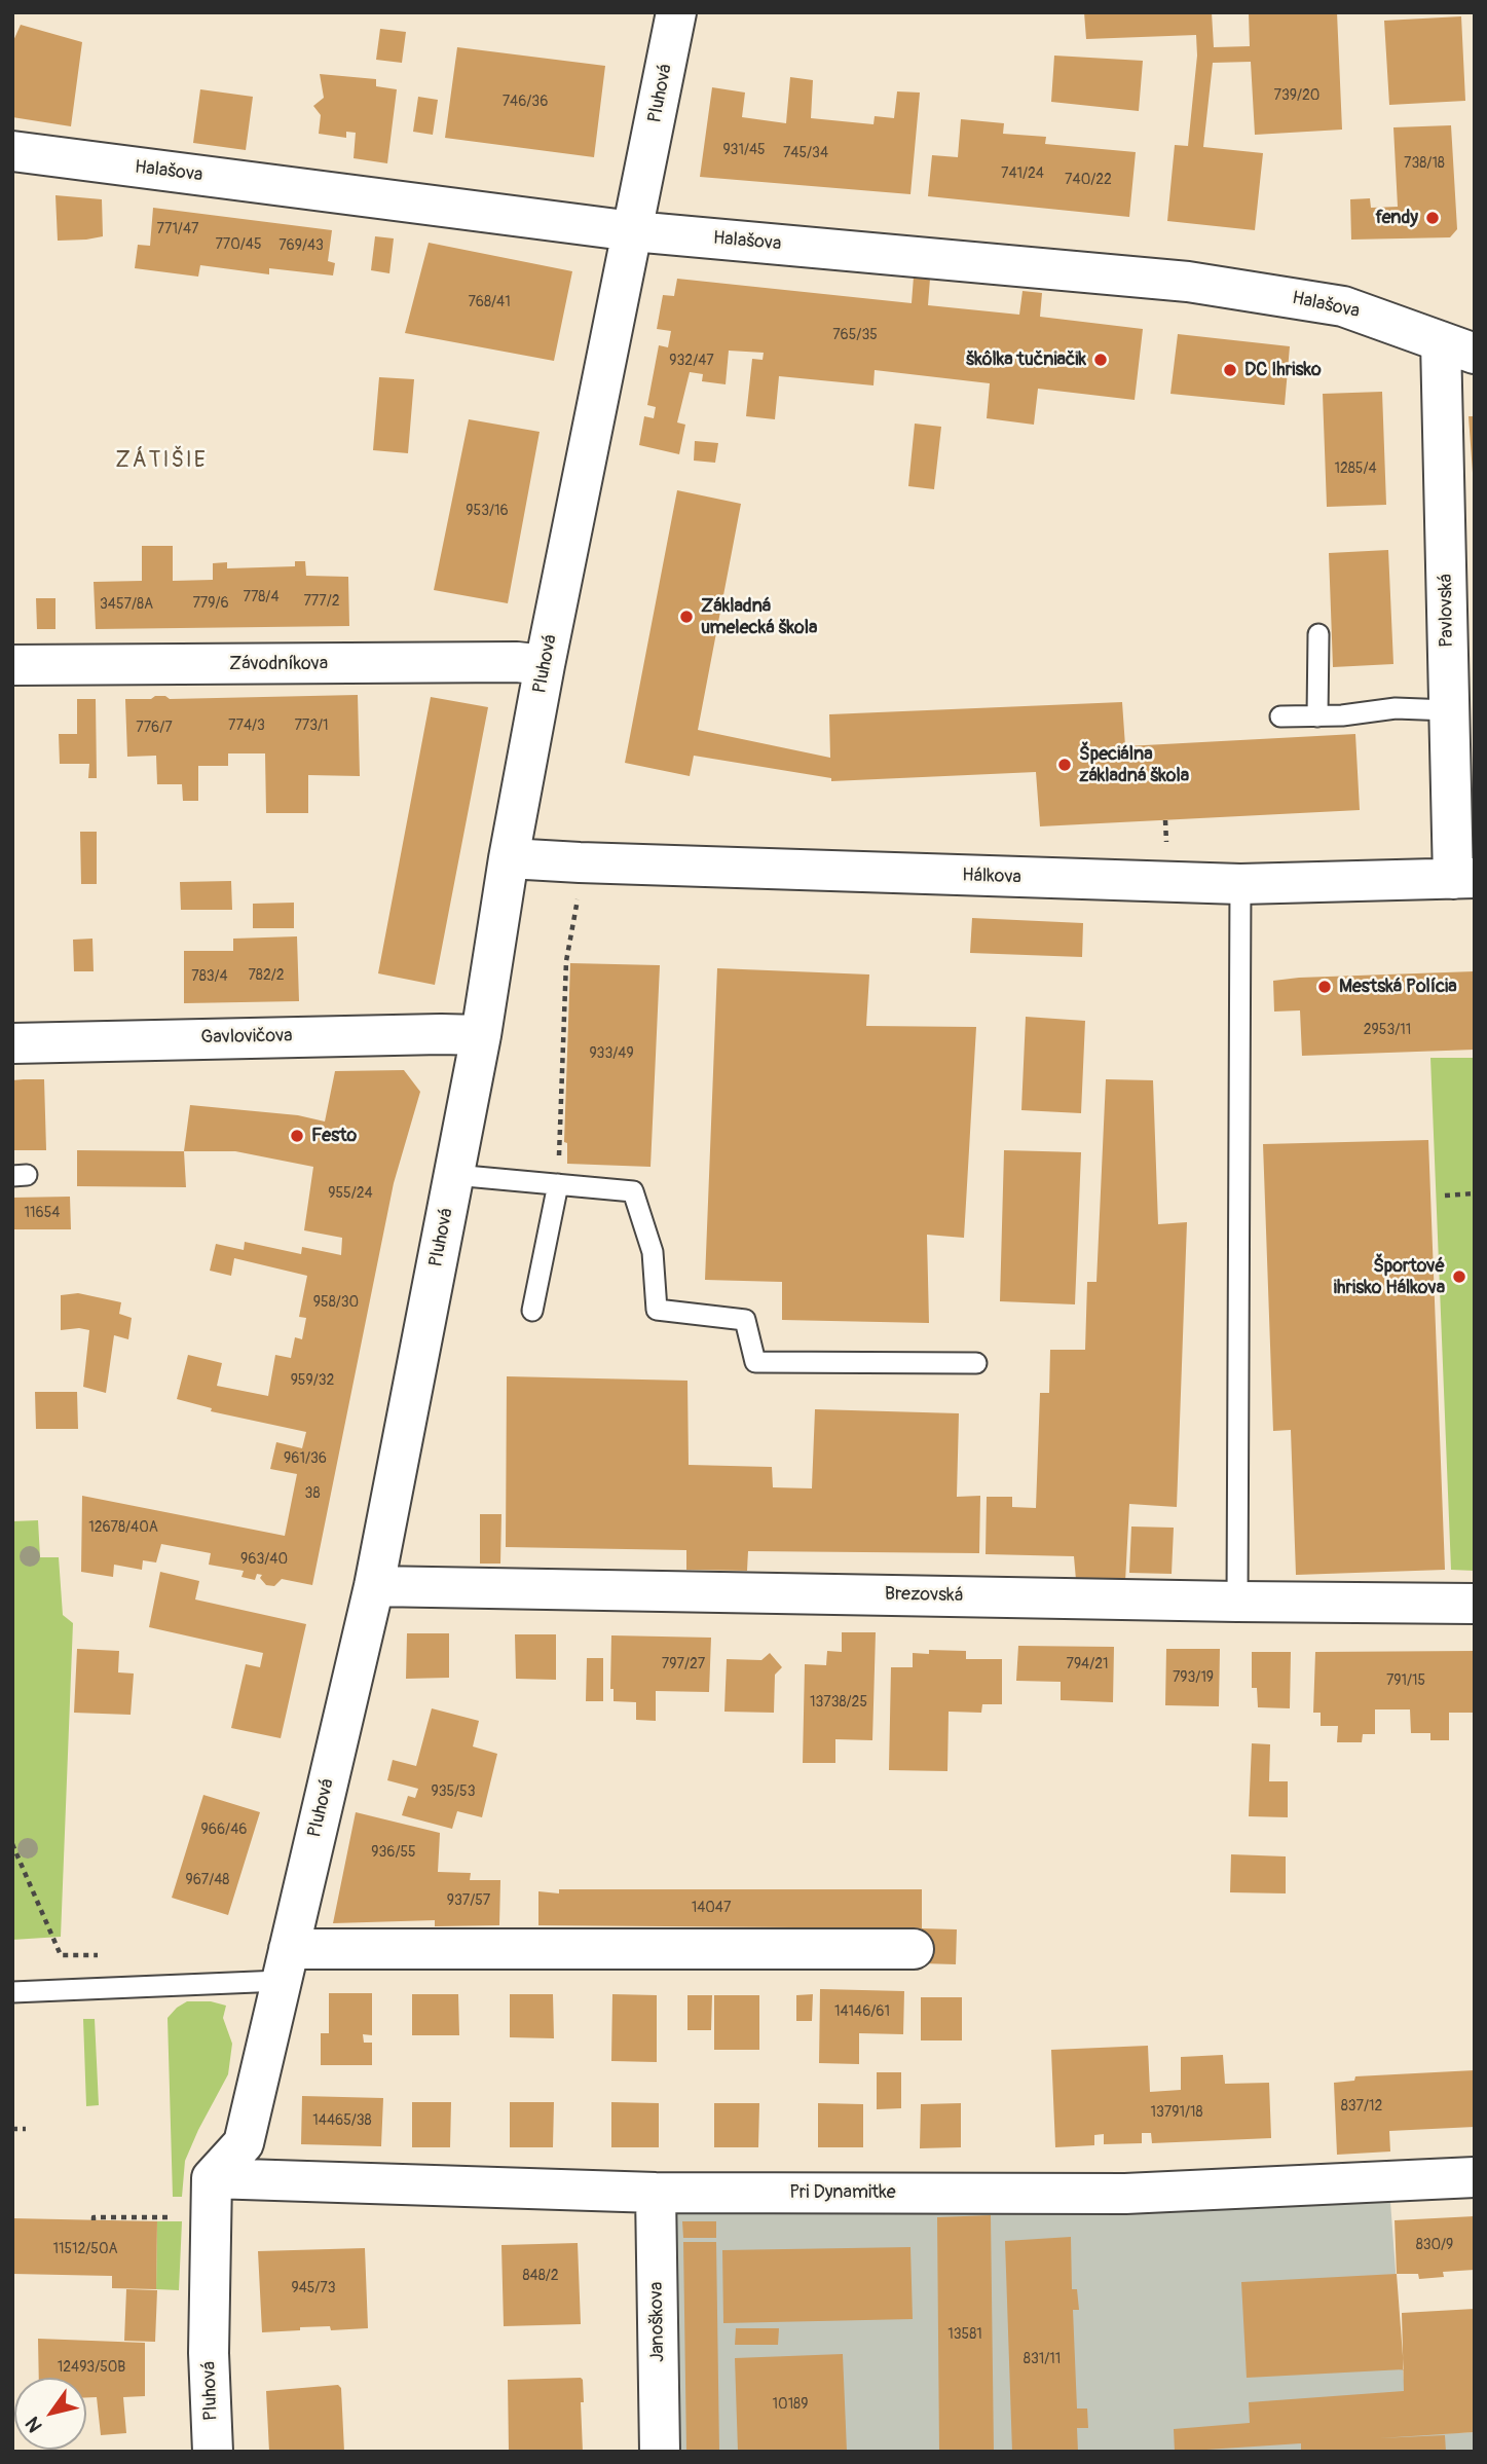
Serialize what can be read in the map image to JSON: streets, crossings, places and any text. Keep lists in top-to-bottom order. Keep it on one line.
{"streets":{"street":["Pluhová","Halašova","Pavlovská","Závodníkova","Hálkova","Gavlovičova","Brezovská","Pri Dynamitke","Janoškova"]},"crossings":[["Pluhová","Halašova"],["Pluhová","Závodníkova"],["Pluhová","Hálkova"],["Pluhová","Gavlovičova"],["Pluhová","Brezovská"],["Pluhová","Pri Dynamitke"],["Halašova","Pavlovská"],["Pavlovská","Hálkova"],["Pri Dynamitke","Janoškova"]],"districts":["ZÁTIŠIE"],"places":["fendy","škôlka tučniačik","DC Ihrisko","Základná umelecká škola","Špeciálna základná škola","Mestská Polícia","Festo","Športové ihrisko Hálkova"],"house_numbers":["739/20","746/36","931/45","745/34","738/18","741/24","740/22","771/47","770/45","769/43","768/41","765/35","932/47","1285/4","953/16","778/4","777/2","779/6","3457/8A","774/3","773/1","776/7","782/2","783/4","2953/11","933/49","955/24","11654","958/30","959/32","961/36","38","12678/40A","963/40","797/27","794/21","793/19","791/15","13738/25","935/53","966/46","936/55","967/48","937/57","14047","14146/61","837/12","13791/18","14465/38","830/9","11512/50A","848/2","945/73","13581","831/11","12493/50B","10189"],"north":"bottom left"}
